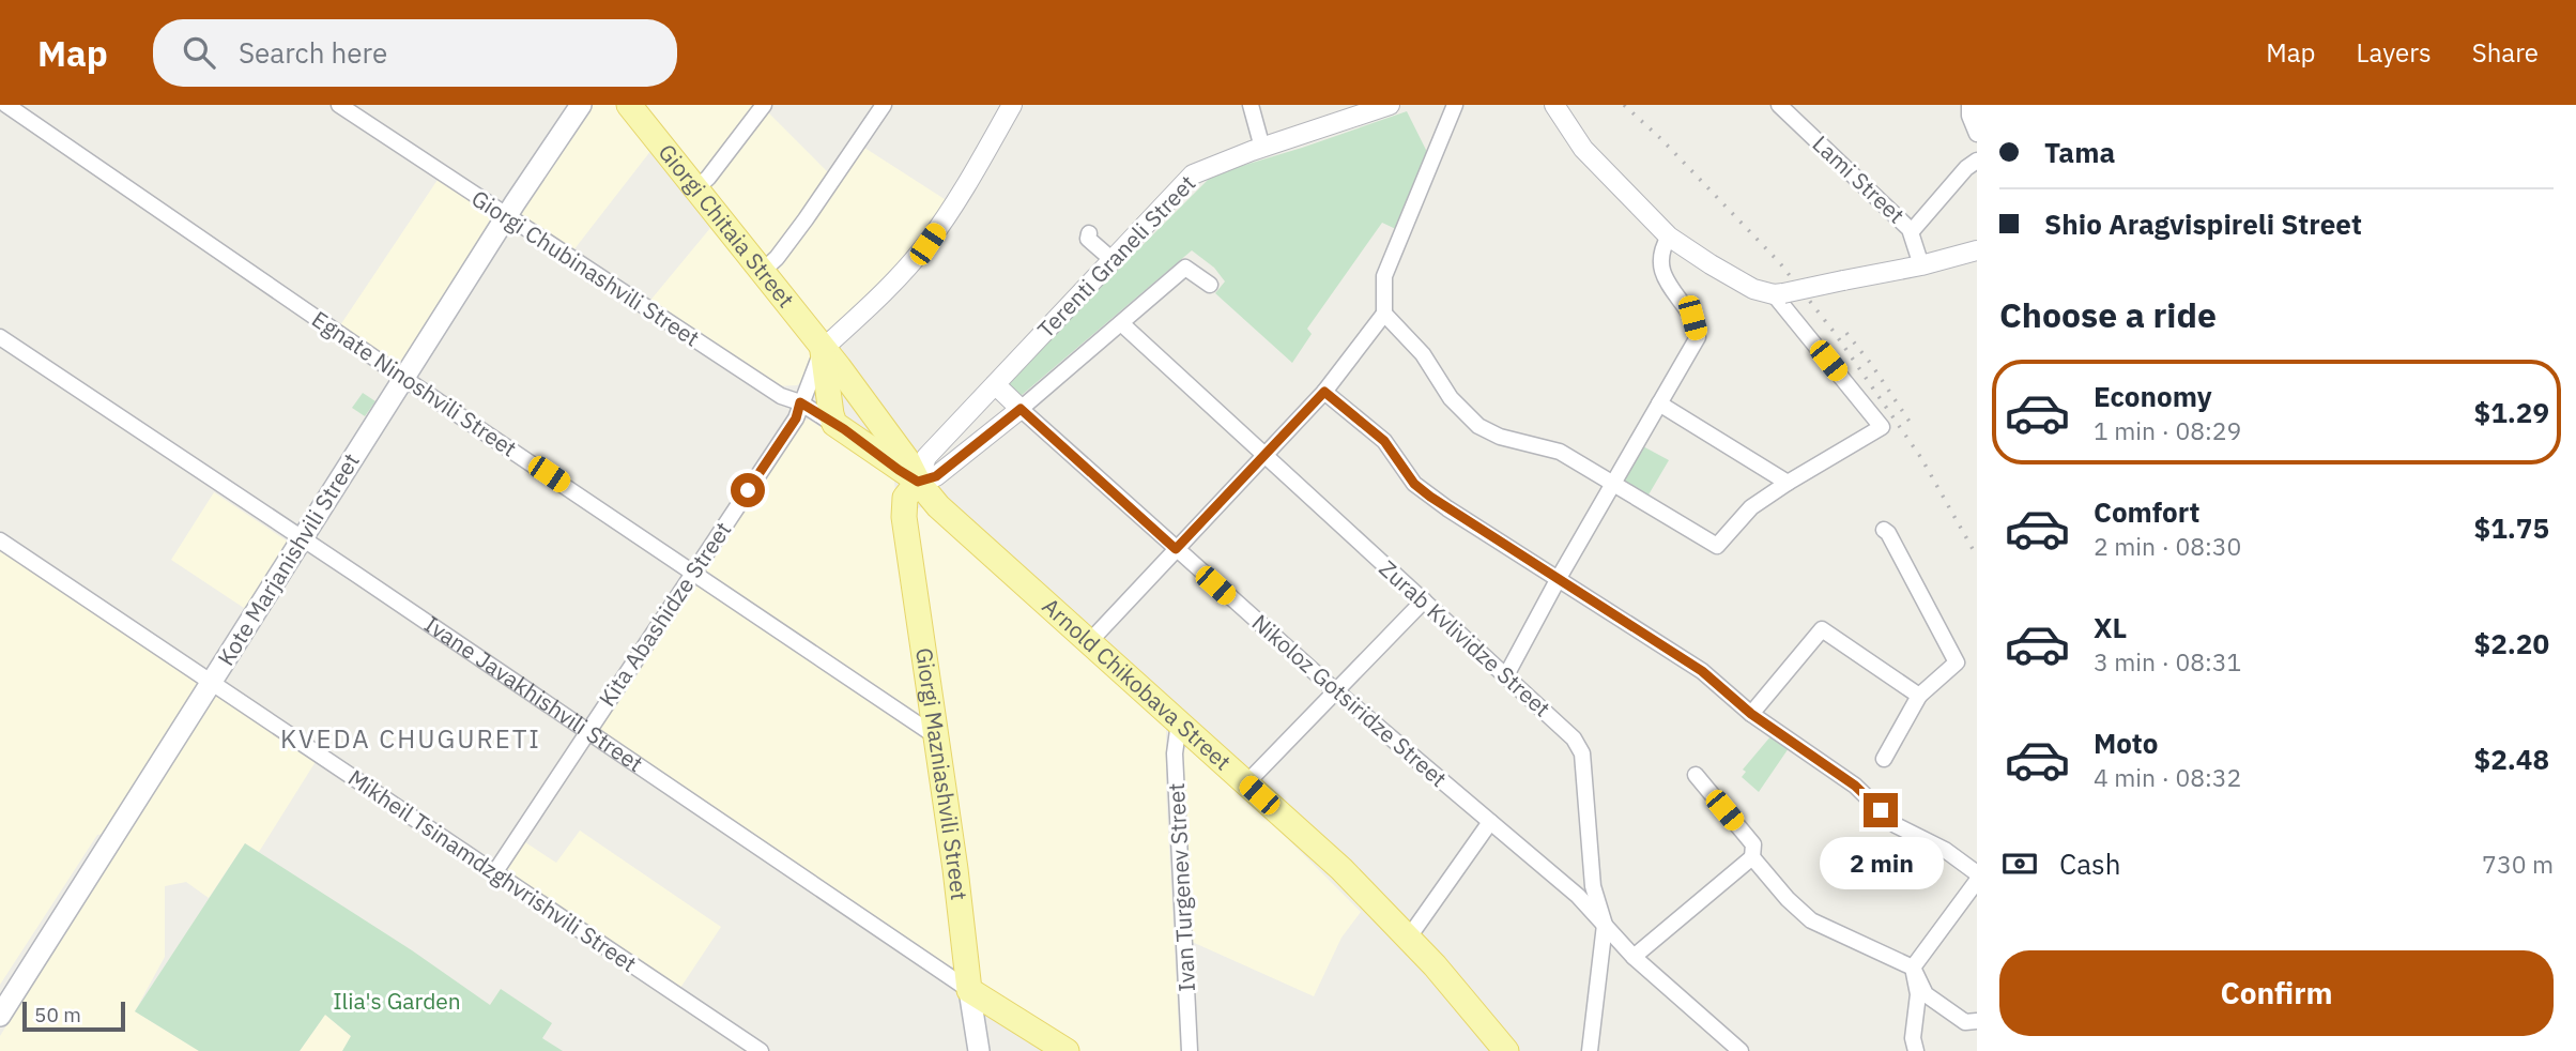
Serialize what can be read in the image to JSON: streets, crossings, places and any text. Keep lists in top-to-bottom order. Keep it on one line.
{"streets":{"main road":["Giorgi Chitaia Street","Kote Marjanishvili Street","Arnold Chikobava Street","Ivane Javakhishvili Street","Giorgi Mazniashvili Street"],"street":["Lami Street","Terenti Graneli Street","Giorgi Chubinashvili Street","Egnate Ninoshvili Street","Kita Abashidze Street","Zurab Kvlividze Street","Nikoloz Gotsiridze Street","Mikheil Tsinamdzghvrishvili Street","Ivan Turgenev Street"]},"crossings":[["Giorgi Chitaia Street","Terenti Graneli Street"],["Giorgi Chitaia Street","Giorgi Chubinashvili Street"],["Giorgi Chitaia Street","Kita Abashidze Street"],["Giorgi Chitaia Street","Arnold Chikobava Street"],["Giorgi Chitaia Street","Giorgi Mazniashvili Street"],["Terenti Graneli Street","Zurab Kvlividze Street"],["Terenti Graneli Street","Arnold Chikobava Street"],["Terenti Graneli Street","Nikoloz Gotsiridze Street"],["Terenti Graneli Street","Giorgi Mazniashvili Street"],["Giorgi Chubinashvili Street","Kote Marjanishvili Street"],["Giorgi Chubinashvili Street","Kita Abashidze Street"],["Egnate Ninoshvili Street","Kote Marjanishvili Street"],["Egnate Ninoshvili Street","Kita Abashidze Street"],["Egnate Ninoshvili Street","Giorgi Mazniashvili Street"],["Kote Marjanishvili Street","Ivane Javakhishvili Street"],["Kote Marjanishvili Street","Mikheil Tsinamdzghvrishvili Street"],["Kita Abashidze Street","Ivane Javakhishvili Street"],["Kita Abashidze Street","Mikheil Tsinamdzghvrishvili Street"],["Zurab Kvlividze Street","Nikoloz Gotsiridze Street"],["Arnold Chikobava Street","Giorgi Mazniashvili Street"],["Arnold Chikobava Street","Ivan Turgenev Street"],["Ivane Javakhishvili Street","Giorgi Mazniashvili Street"]],"districts":["KVEDA CHUGURETI"],"parks":["Ilia's Garden"],"scale_bar":"50 m","page":{"header":"Map","search":"Search here","nav":["Map","Layers","Share"],"banner":["Tama","Shio Aragvispireli Street"],"heading":"Choose a ride","list":[{"name":"Economy","note":"1 min · 08:29","value":"$1.29"},{"name":"Comfort","note":"2 min · 08:30","value":"$1.75"},{"name":"XL","note":"3 min · 08:31","value":"$2.20"},{"name":"Moto","note":"4 min · 08:32","value":"$2.48"}],"pay":["Cash","730 m"],"bubble":"2 min","buttons":"Confirm","scale":"50 m"}}
